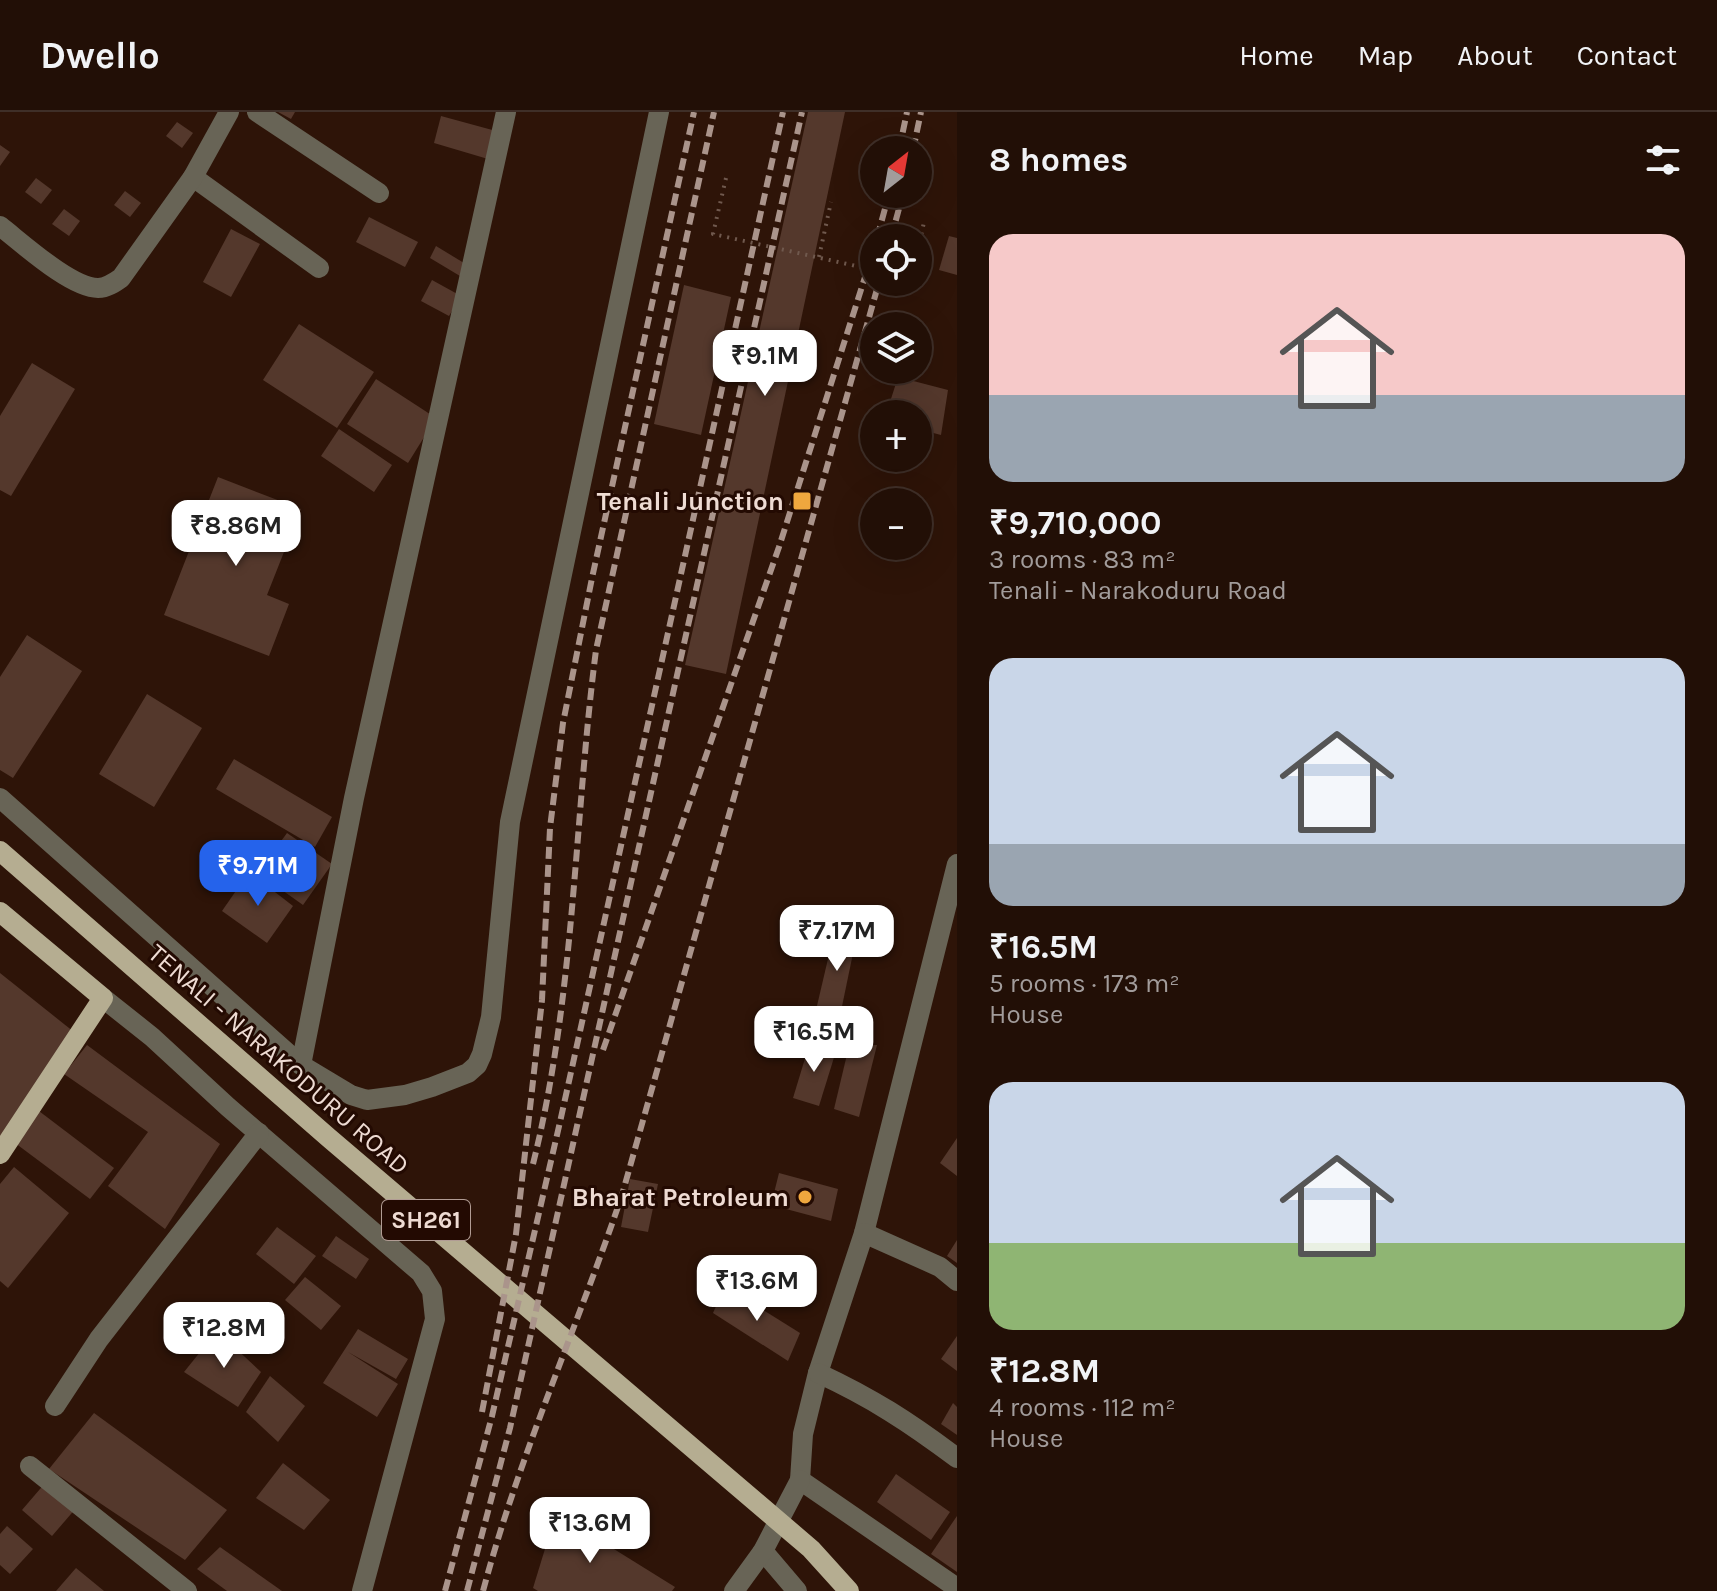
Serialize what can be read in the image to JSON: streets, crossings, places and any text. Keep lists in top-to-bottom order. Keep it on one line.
{"streets":{"main road":["TENALI - NARAKODURU ROAD","SH261"]},"places":{"transit":["Tenali Junction"],"other":["Bharat Petroleum"]},"north":"top right","page":{"header":"Dwello","nav":["Home","Map","About","Contact"],"heading":"8 homes","map_buttons":["+","−"],"list":[{"name":"₹9,710,000","note":"3 rooms · 83 m² · Tenali - Narakoduru Road"},{"name":"₹16.5M","note":"5 rooms · 173 m² · House"},{"name":"₹12.8M","note":"4 rooms · 112 m² · House"}],"price":["₹9.1M","₹8.86M","₹9.71M","₹7.17M","₹16.5M","₹13.6M","₹12.8M","₹13.6M"]}}
